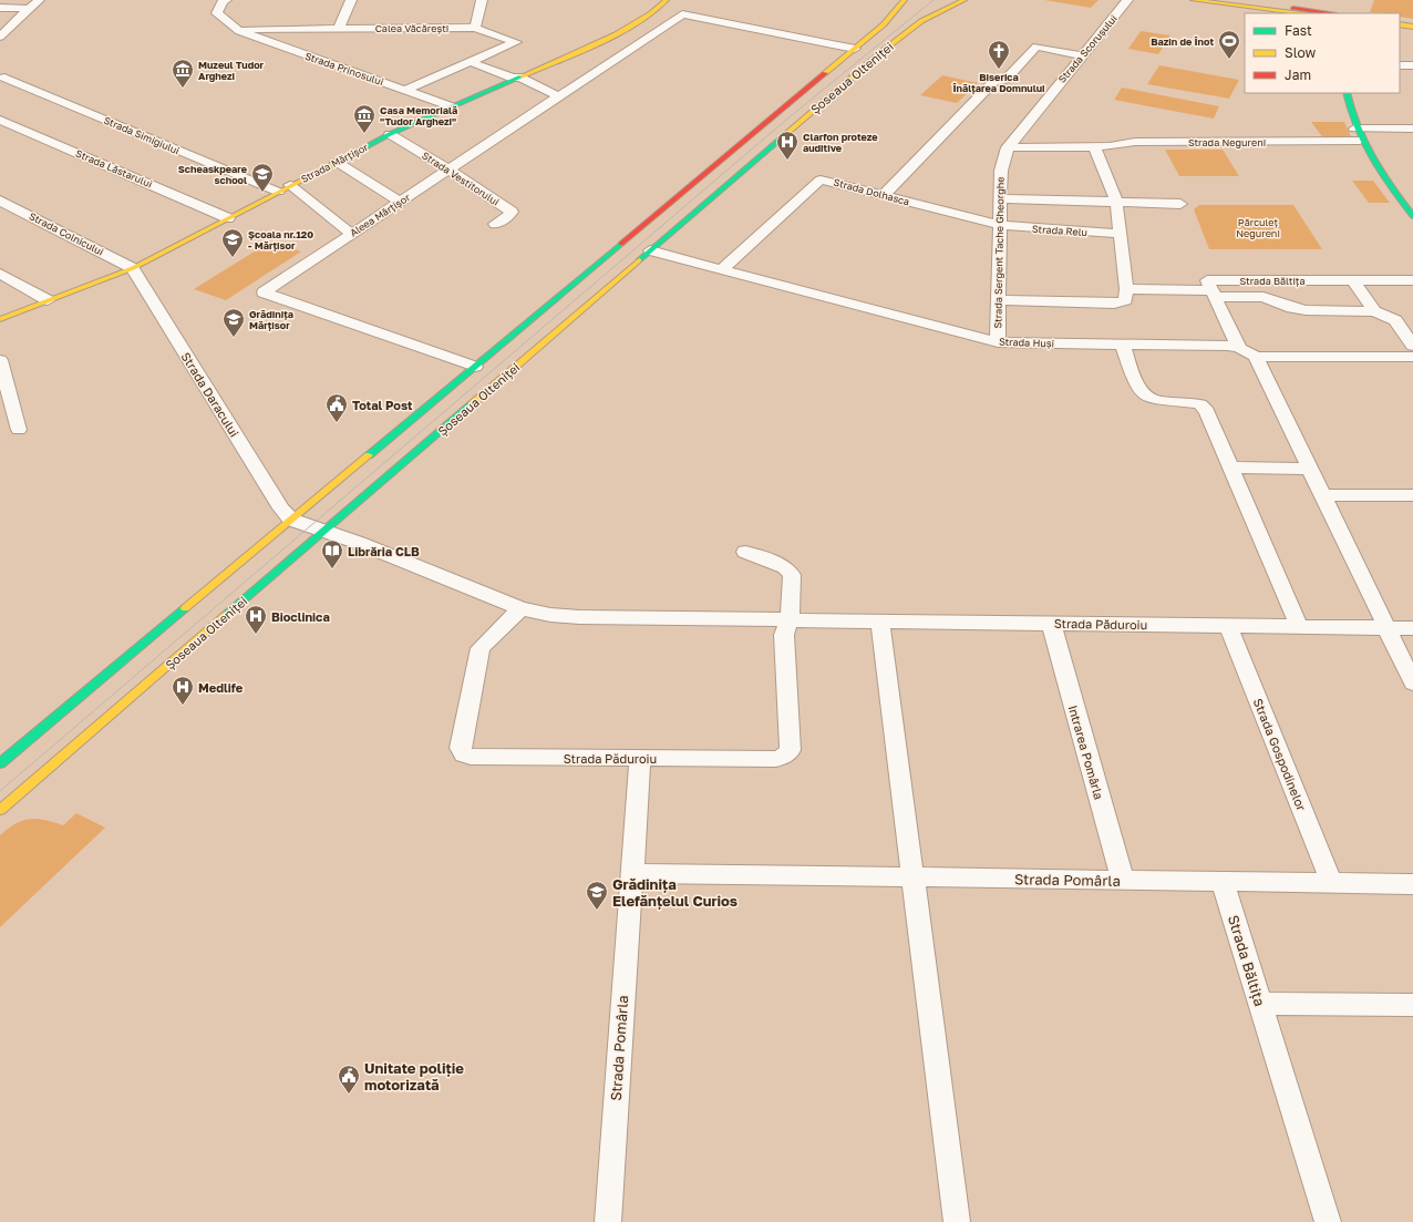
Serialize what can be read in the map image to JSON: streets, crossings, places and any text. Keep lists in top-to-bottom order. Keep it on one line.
{"streets":{"main road":["Șoseaua Olteniței","Strada Mărțișor"],"street":["Calea Văcărești","Strada Scorușului","Strada Prinosului","Strada Simigiului","Strada Negureni","Strada Lăstarului","Strada Vestitorului","Strada Dolhasca","Aleea Mărțișor","Strada Relu","Strada Colnicului","Strada Sergent Tache Gheorghe","Strada Băltița","Strada Huși","Strada Daracului","Strada Păduroiu","Intrarea Pomârla","Strada Gospodinelor","Strada Pomârla"]},"crossings":[["Calea Văcărești","Strada Prinosului"],["Strada Scorușului","Strada Sergent Tache Gheorghe"],["Strada Prinosului","Strada Mărțișor"],["Șoseaua Olteniței","Aleea Mărțișor"],["Șoseaua Olteniței","Strada Huși"],["Șoseaua Olteniței","Strada Daracului"],["Șoseaua Olteniței","Strada Păduroiu"],["Strada Simigiului","Strada Mărțișor"],["Strada Negureni","Strada Sergent Tache Gheorghe"],["Strada Mărțișor","Strada Lăstarului"],["Strada Mărțișor","Strada Vestitorului"],["Strada Mărțișor","Strada Colnicului"],["Strada Mărțișor","Strada Daracului"],["Strada Vestitorului","Aleea Mărțișor"],["Strada Dolhasca","Strada Relu"],["Strada Dolhasca","Strada Sergent Tache Gheorghe"],["Strada Dolhasca","Strada Huși"],["Strada Relu","Strada Sergent Tache Gheorghe"],["Strada Colnicului","Strada Daracului"],["Strada Sergent Tache Gheorghe","Strada Huși"],["Strada Băltița","Strada Pomârla"],["Strada Daracului","Strada Păduroiu"],["Strada Păduroiu","Intrarea Pomârla"],["Strada Păduroiu","Strada Gospodinelor"],["Strada Păduroiu","Strada Pomârla"],["Intrarea Pomârla","Strada Pomârla"]],"parks":["Părculeț Negureni"],"places":{"sports":["Bazin de Înot"],"church":["Biserica Înălțarea Domnului"],"museum":["Muzeul Tudor Arghezi","Casa Memorială \"Tudor Arghezi\""],"hospital":["Clarfon proteze auditive","Bioclinica","Medlife"],"school or university":["Scheaskpeare school","Școala nr.120 - Mărțisor","Grădinița Mărțisor","Grădinița Elefănțelul Curios"],"public building":["Total Post","Unitate poliție motorizată"],"library":["Librăria CLB"]},"legend":["Fast","Slow","Jam"]}
